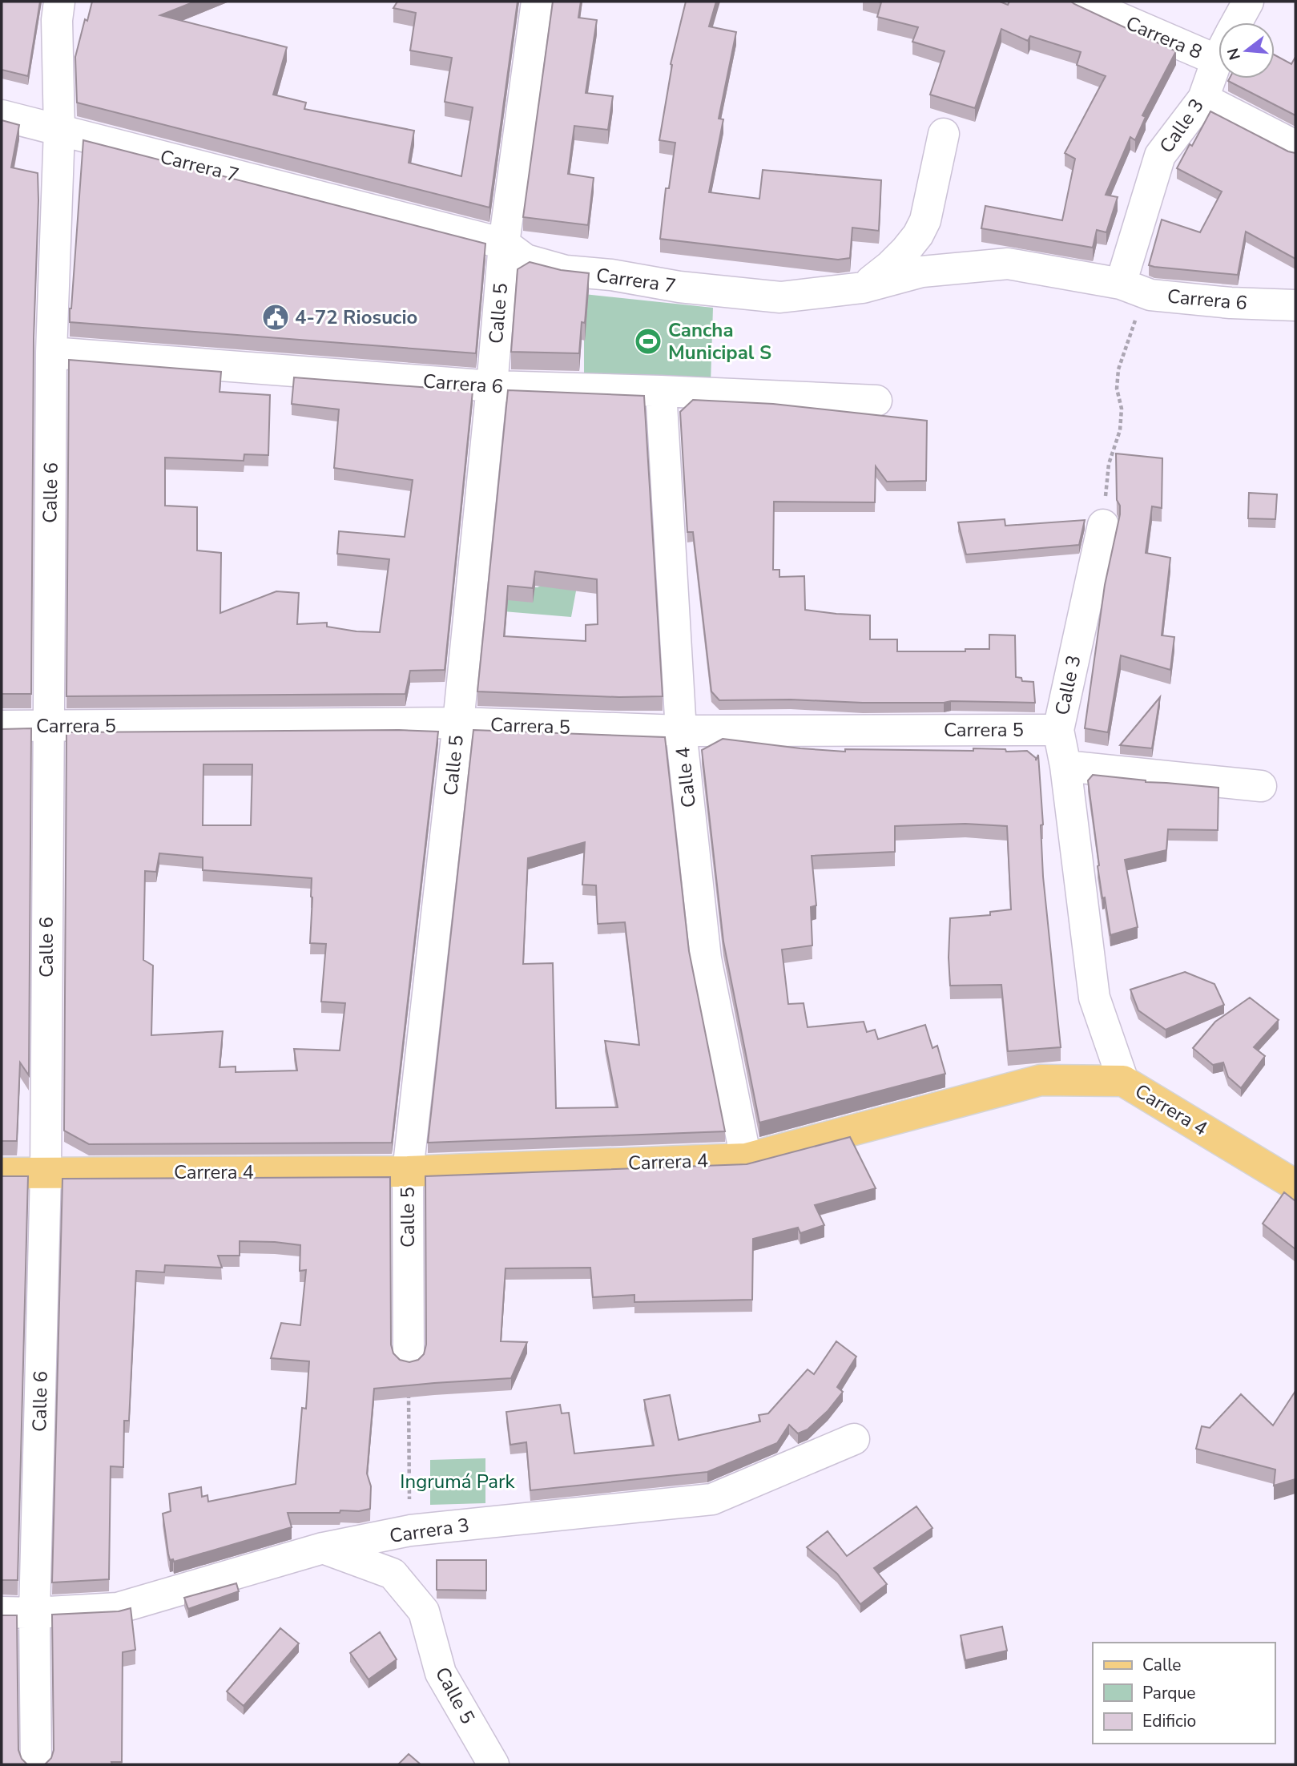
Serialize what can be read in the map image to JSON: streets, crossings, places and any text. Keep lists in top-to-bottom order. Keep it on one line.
{"streets":{"main road":["Carrera 4"],"street":["Carrera 8","Calle 3","Carrera 7","Carrera 6","Calle 5","Calle 6","Carrera 5","Calle 4","Carrera 3"]},"crossings":[["Calle 3","Carrera 7"],["Calle 3","Carrera 6"],["Calle 3","Carrera 5"],["Calle 3","Carrera 4"],["Carrera 7","Carrera 6"],["Carrera 7","Calle 5"],["Carrera 7","Calle 6"],["Carrera 6","Calle 5"],["Carrera 6","Calle 6"],["Carrera 6","Calle 4"],["Calle 5","Carrera 5"],["Calle 5","Carrera 4"],["Calle 5","Carrera 3"],["Calle 6","Carrera 5"],["Calle 6","Carrera 4"],["Calle 6","Carrera 3"],["Carrera 5","Calle 4"],["Calle 4","Carrera 4"]],"parks":["Ingrumá Park"],"places":{"public building":["4-72 Riosucio"],"sports":["Cancha Municipal S"]},"legend":["Calle","Parque","Edificio"],"north":"left"}
